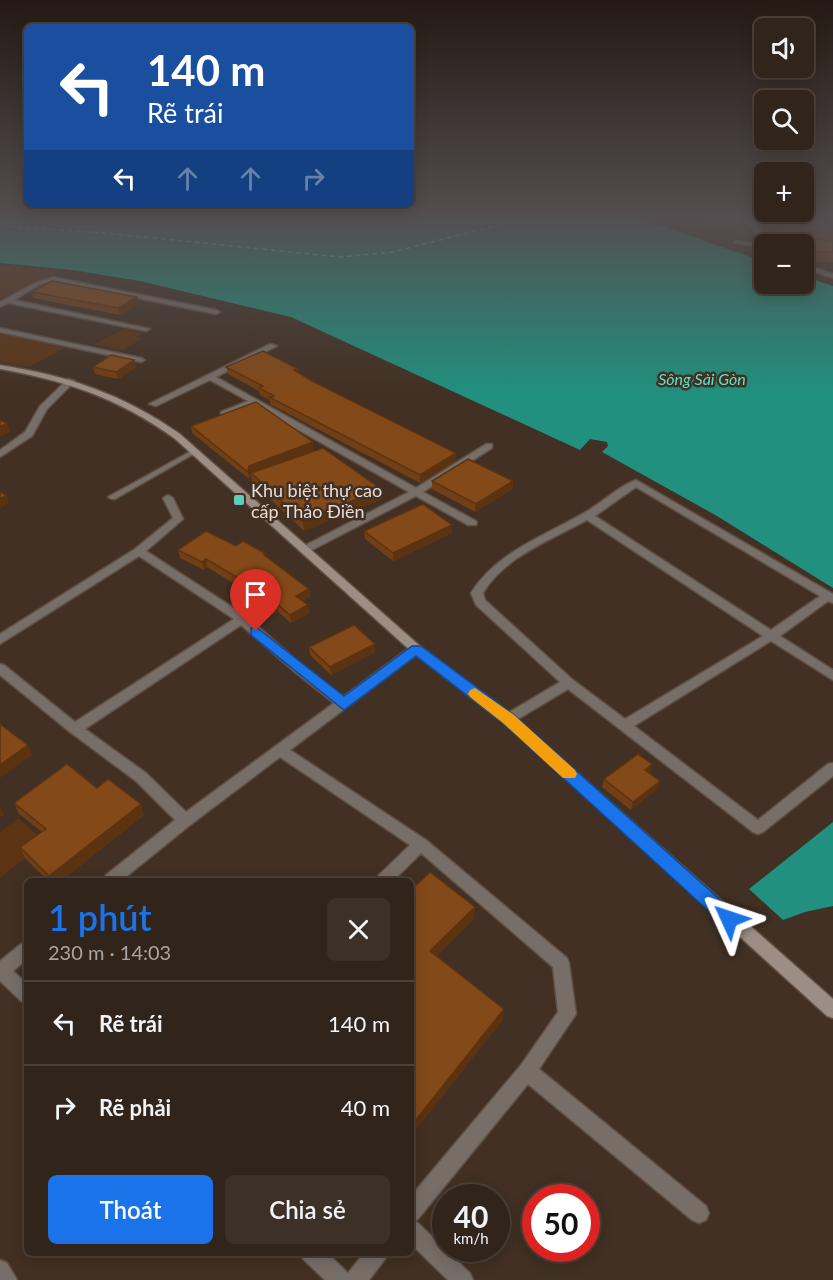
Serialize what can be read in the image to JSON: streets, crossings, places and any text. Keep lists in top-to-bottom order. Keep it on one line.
{"water":["Sông Sài Gòn"],"places":{"transit":["Khu biệt thự cao cấp Thảo Điền"]},"page":{"map_buttons":["+","−"],"turn":["140 m","Rẽ trái"],"heading":["1 phút","230 m · 14:03"],"list":[{"name":"Rẽ trái","value":"140 m"},{"name":"Rẽ phải","value":"40 m"}],"buttons":["Thoát","Chia sẻ"],"speed":"40 km/h","limit":"50"}}
